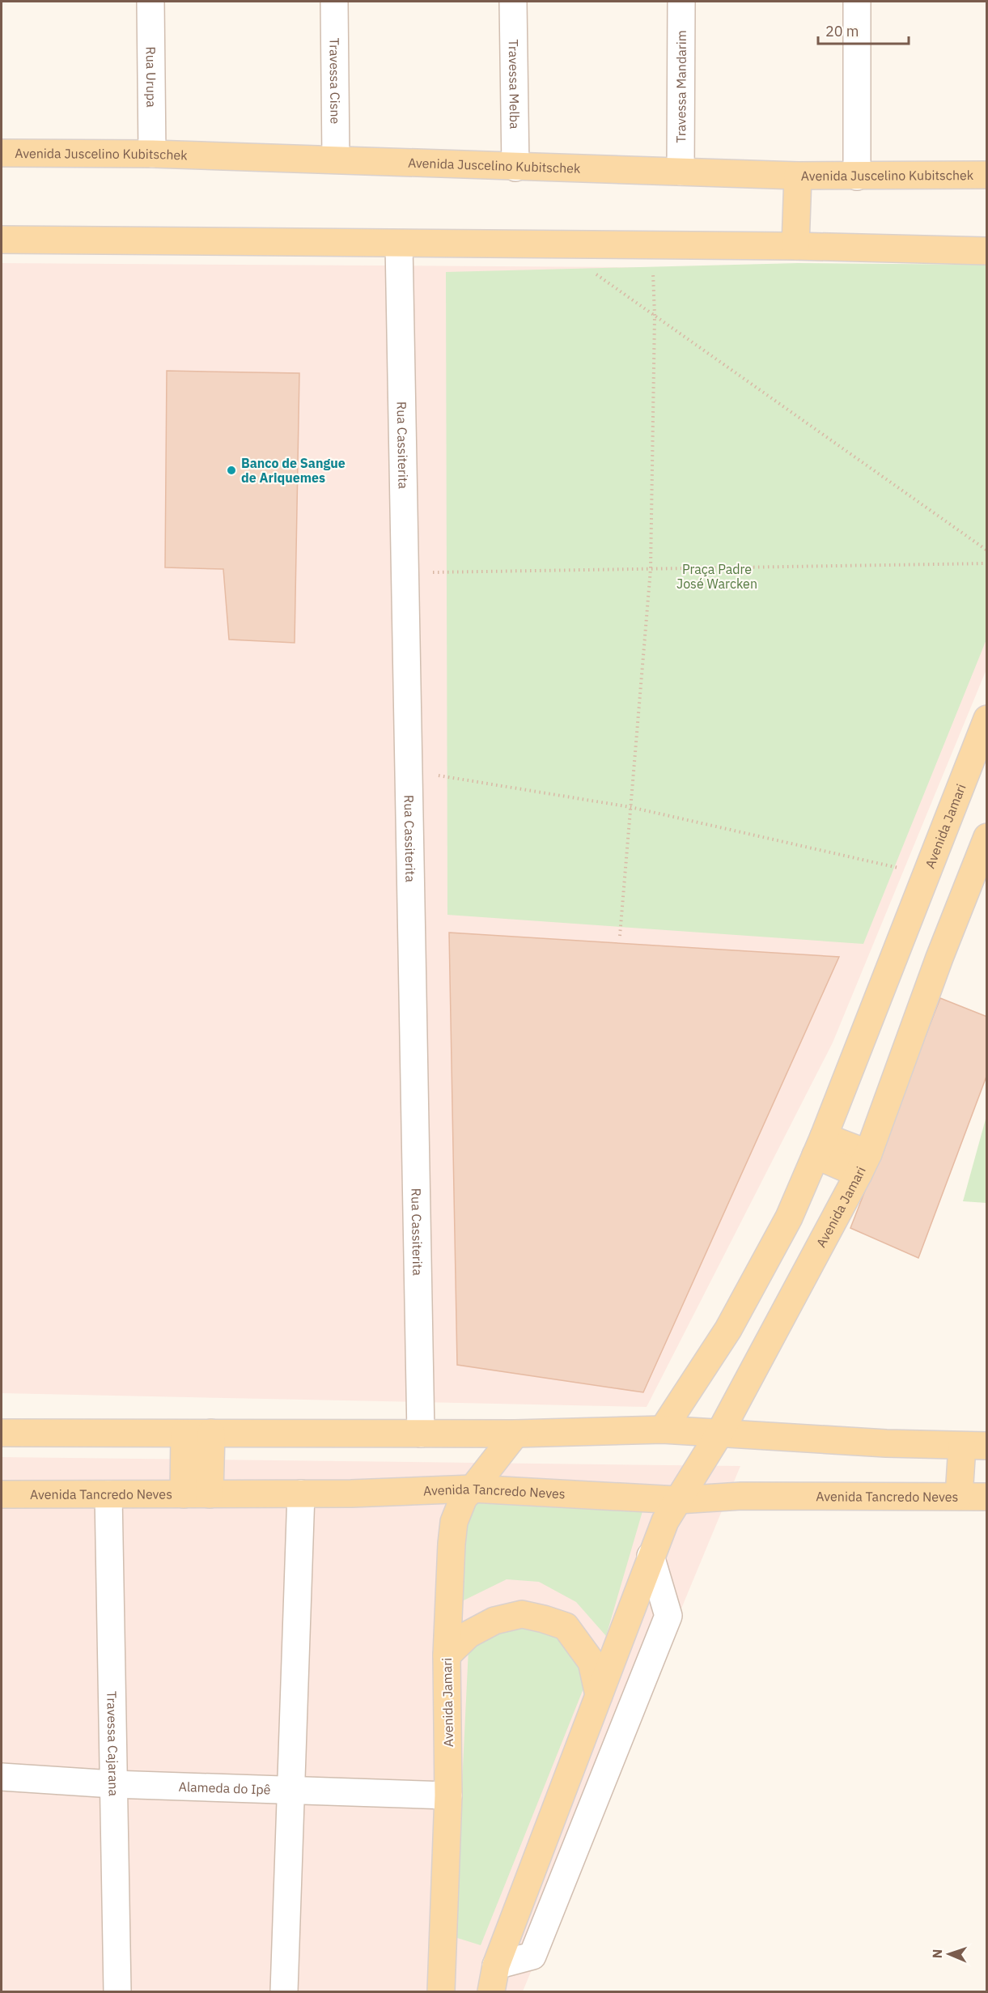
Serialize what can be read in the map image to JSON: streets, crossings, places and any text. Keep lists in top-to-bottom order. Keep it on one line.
{"streets":{"main road":["Avenida Juscelino Kubitschek","Avenida Jamari","Avenida Tancredo Neves"],"street":["Rua Urupa","Travessa Cisne","Travessa Melba","Travessa Mandarim","Rua Cassiterita","Travessa Cajarana","Alameda do Ipê"]},"crossings":[["Rua Urupa","Avenida Juscelino Kubitschek"],["Travessa Cisne","Avenida Juscelino Kubitschek"],["Travessa Melba","Avenida Juscelino Kubitschek"],["Travessa Mandarim","Avenida Juscelino Kubitschek"],["Avenida Jamari","Avenida Tancredo Neves"],["Avenida Jamari","Alameda do Ipê"],["Avenida Tancredo Neves","Travessa Cajarana"],["Travessa Cajarana","Alameda do Ipê"]],"parks":["Praça Padre José Warcken"],"places":["Banco de Sangue de Ariquemes"],"scale_bar":"20 m","north":"left"}
